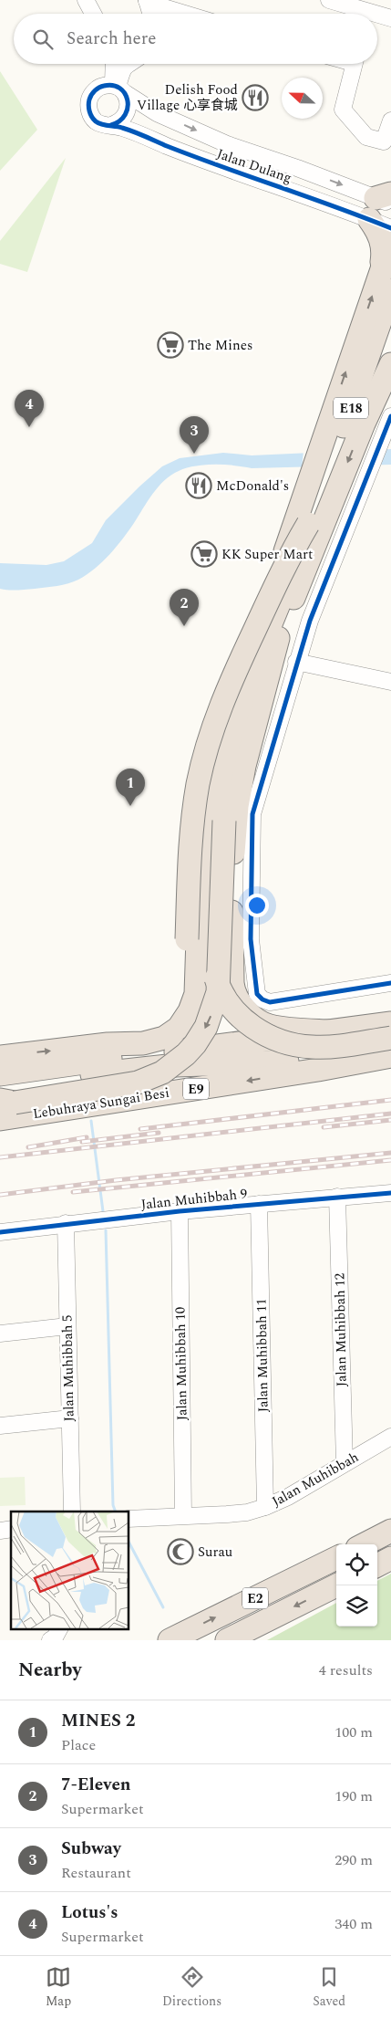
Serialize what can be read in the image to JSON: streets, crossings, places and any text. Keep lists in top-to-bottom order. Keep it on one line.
{"streets":{"highway":["E18","E9","Lebuhraya Sungai Besi","E2"],"street":["Jalan Dulang","Jalan Muhibbah 9","Jalan Muhibbah 12","Jalan Muhibbah 11","Jalan Muhibbah 10","Jalan Muhibbah 5","Jalan Muhibbah"]},"crossings":[["Jalan Muhibbah 9","Jalan Muhibbah 12"],["Jalan Muhibbah 9","Jalan Muhibbah 11"],["Jalan Muhibbah 9","Jalan Muhibbah 10"],["Jalan Muhibbah 9","Jalan Muhibbah 5"],["Jalan Muhibbah 12","Jalan Muhibbah"],["Jalan Muhibbah 11","Jalan Muhibbah"],["Jalan Muhibbah 10","Jalan Muhibbah"]],"places":{"restaurant":["Delish Food Village 心享食城","McDonald's"],"supermarket":["The Mines","KK Super Mart"],"mosque":["Surau"]},"north":"left","page":{"search":"Search here","pins":["4","3","2","1"],"heading":["Nearby","4 results"],"list":[{"mark":"1","name":"MINES 2","note":"Place","value":"100 m"},{"mark":"2","name":"7-Eleven","note":"Supermarket","value":"190 m"},{"mark":"3","name":"Subway","note":"Restaurant","value":"290 m"},{"mark":"4","name":"Lotus's","note":"Supermarket","value":"340 m"}],"nav":["Map","Directions","Saved"]}}
